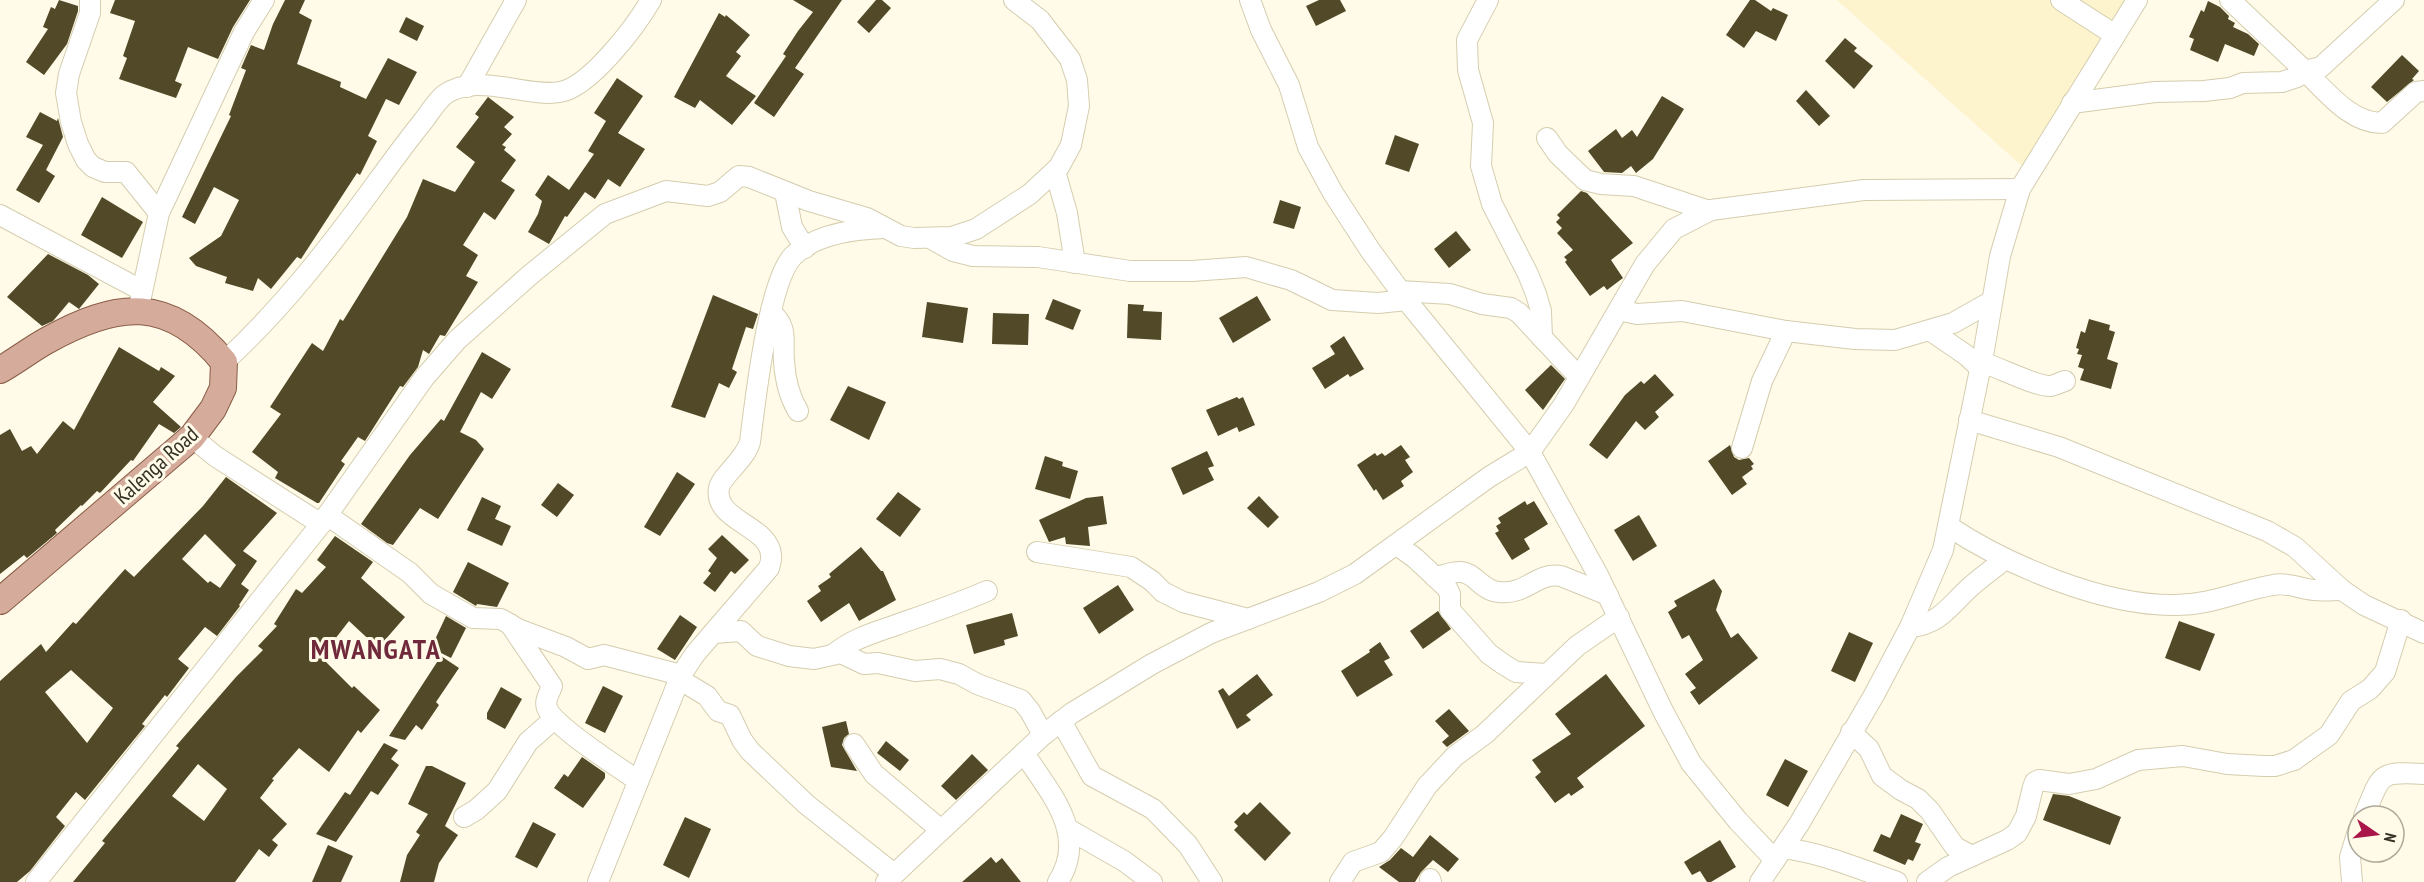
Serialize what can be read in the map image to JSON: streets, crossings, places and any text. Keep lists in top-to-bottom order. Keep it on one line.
{"streets":{"main road":["Kalenga Road"]},"districts":["MWANGATA"],"north":"right"}
